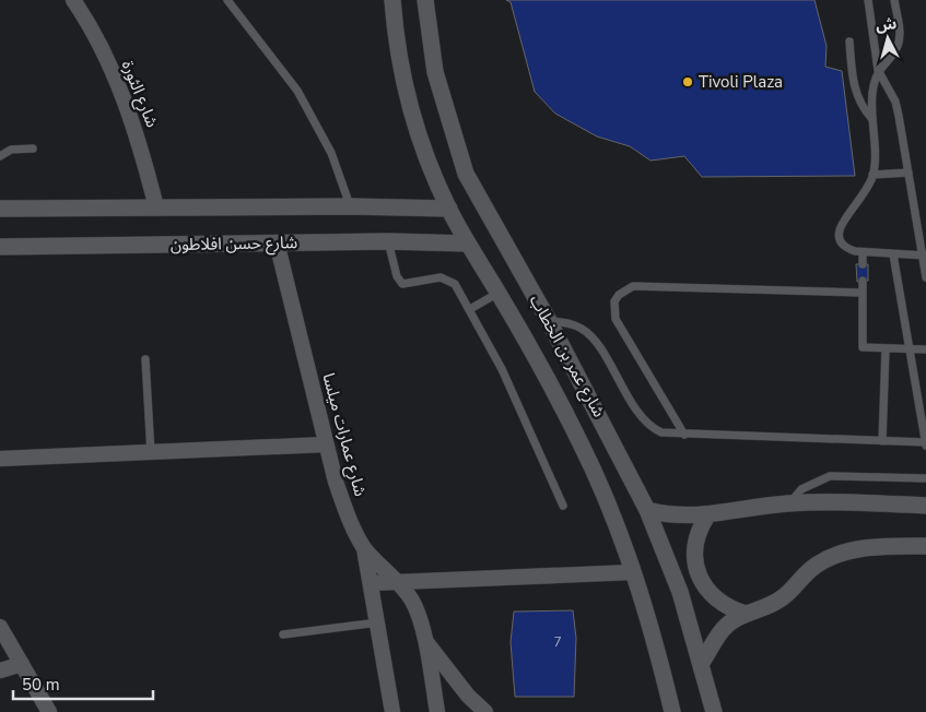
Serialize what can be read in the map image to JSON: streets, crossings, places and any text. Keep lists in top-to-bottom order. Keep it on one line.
{"streets":{"street":["شارع الثورة","شارع حسن افلاطون","شارع عمر بن الخطاب","شارع عمارات ميلسا"]},"crossings":[["شارع حسن افلاطون","شارع عمر بن الخطاب"],["شارع حسن افلاطون","شارع عمارات ميلسا"]],"places":["Tivoli Plaza"],"house_numbers":["7"],"scale_bar":"50 m","north":"top"}
